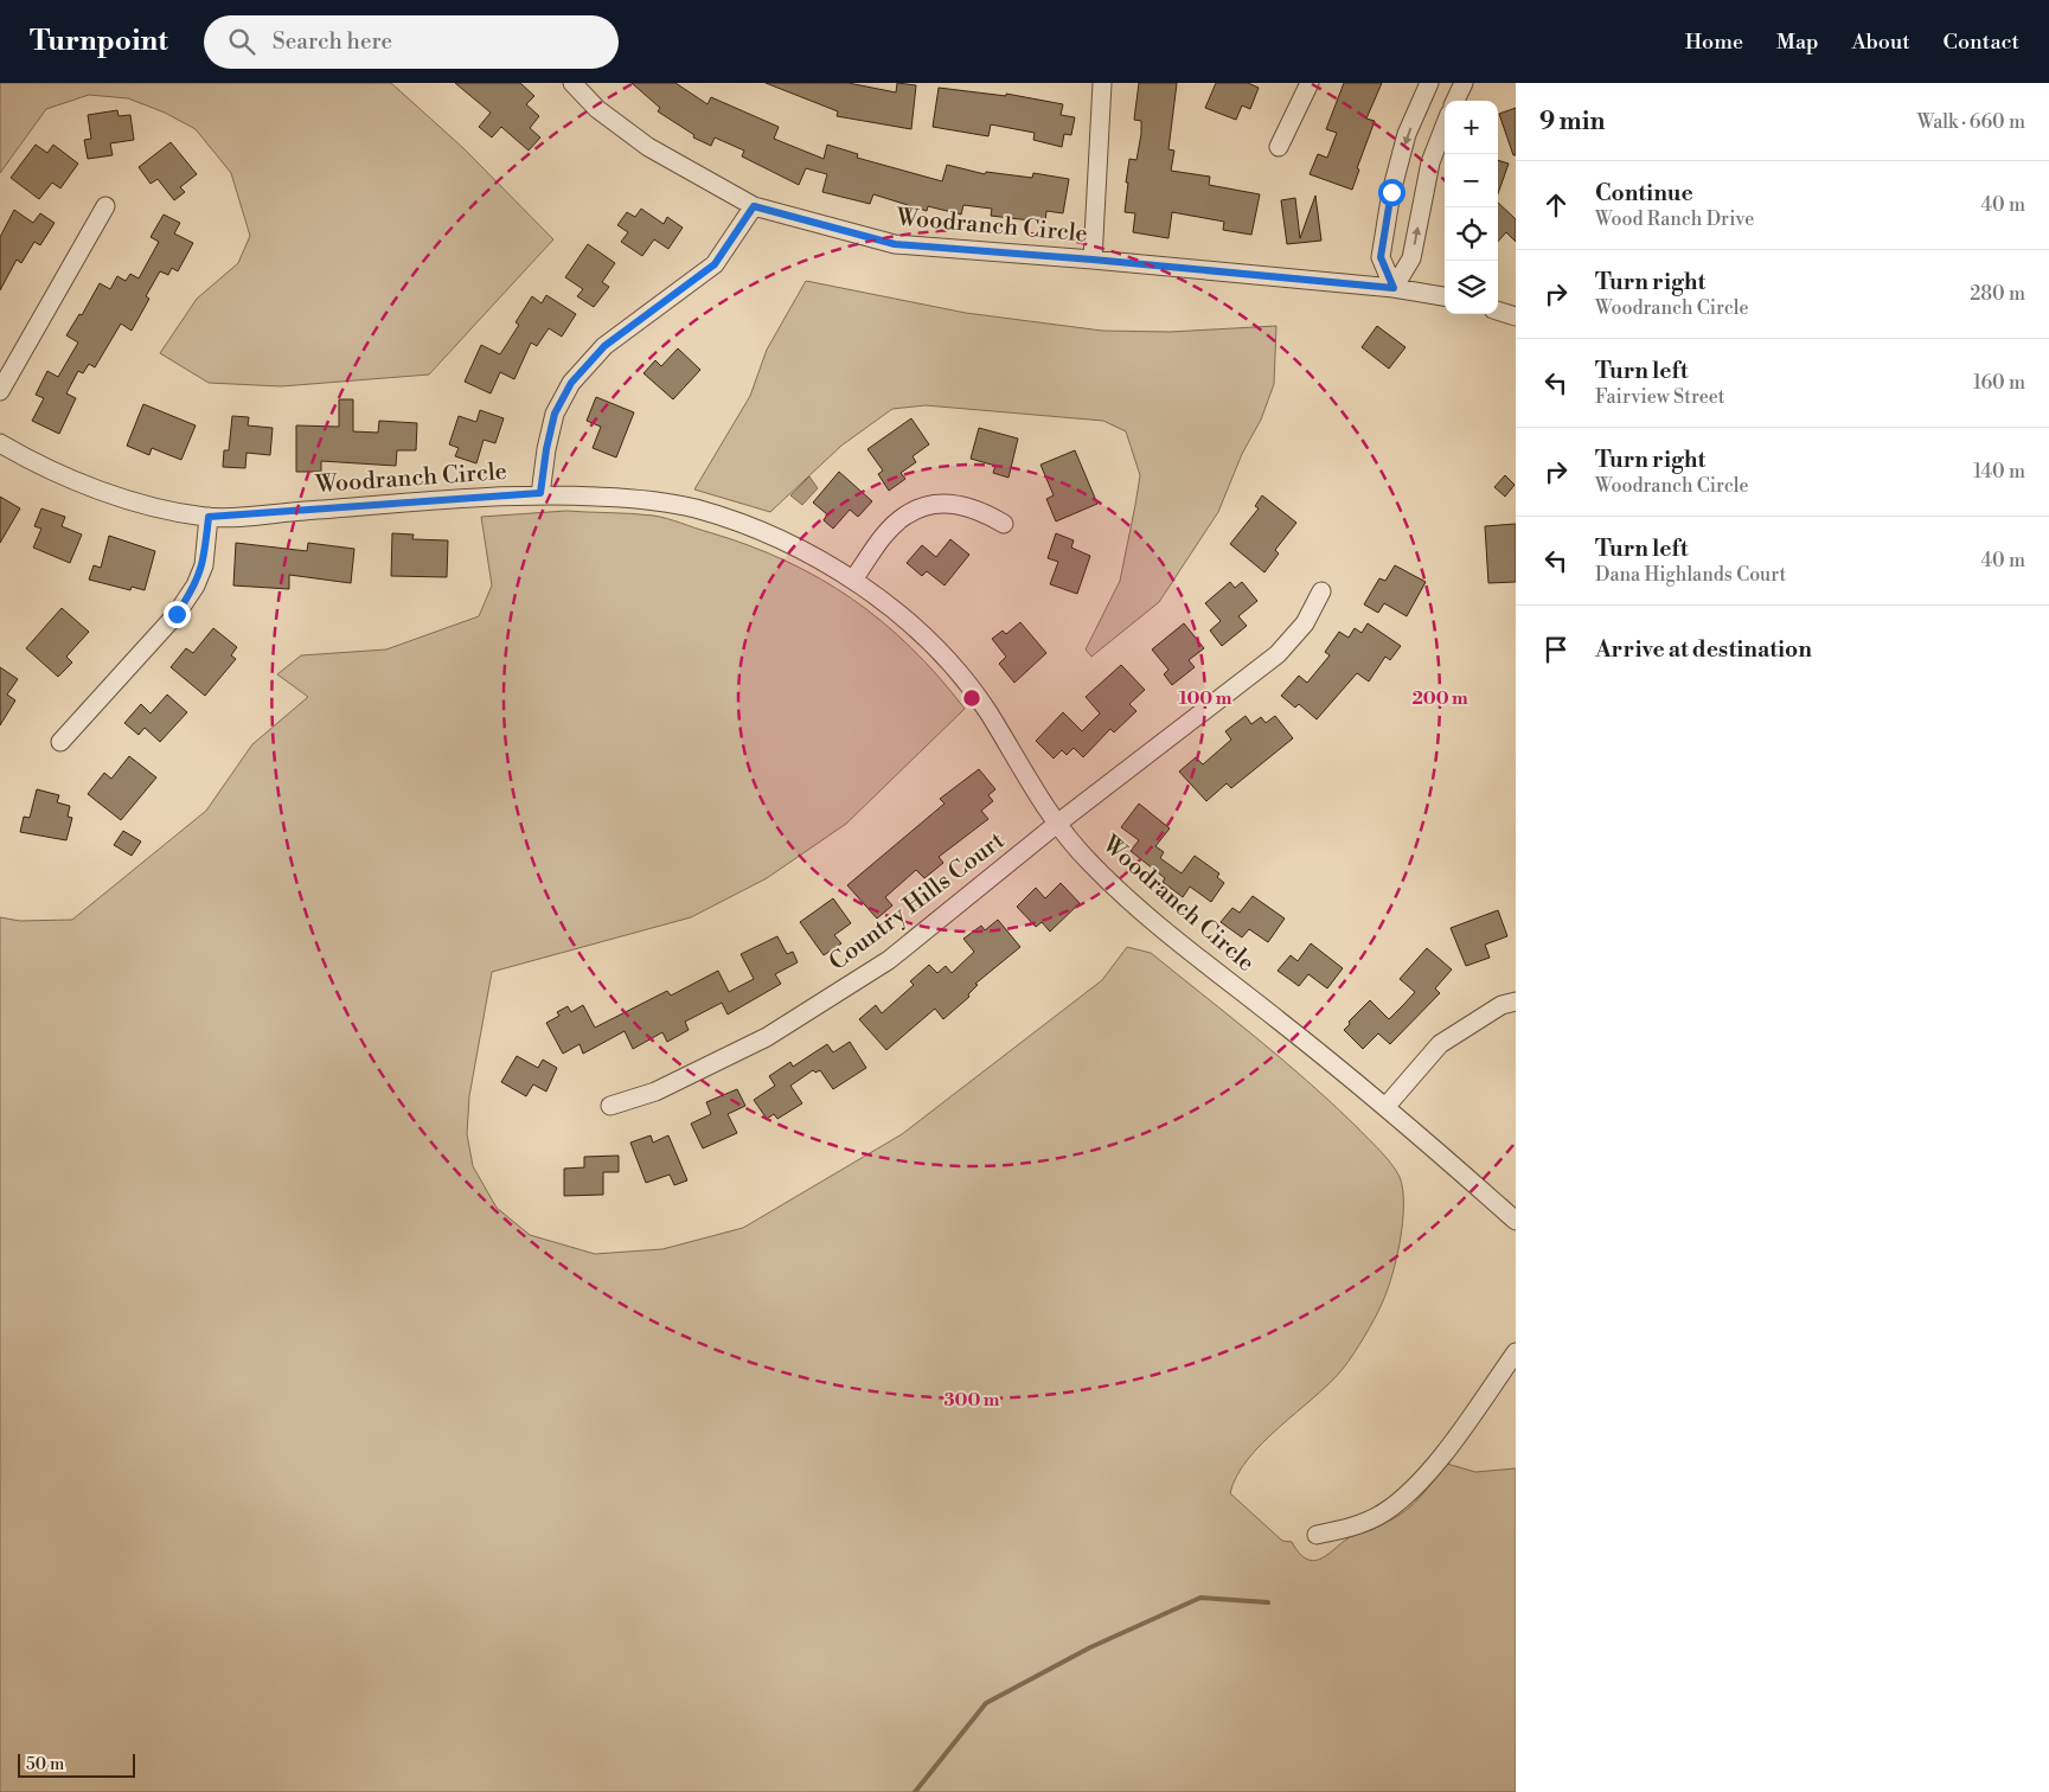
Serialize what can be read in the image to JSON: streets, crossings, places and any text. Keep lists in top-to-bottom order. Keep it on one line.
{"streets":{"street":["Woodranch Circle","Country Hills Court"]},"crossings":[["Woodranch Circle","Country Hills Court"]],"scale_bar":"50 m","page":{"header":"Turnpoint","search":"Search here","nav":["Home","Map","About","Contact"],"heading":["9 min","Walk · 660 m"],"map_buttons":["+","−"],"list":[["Continue","Wood Ranch Drive","40 m"],["Turn right","Woodranch Circle","280 m"],["Turn left","Fairview Street","160 m"],["Turn right","Woodranch Circle","140 m"],["Turn left","Dana Highlands Court","40 m"],"Arrive at destination"],"scale":"50 m"},"rings":["100 m","200 m","300 m"]}
